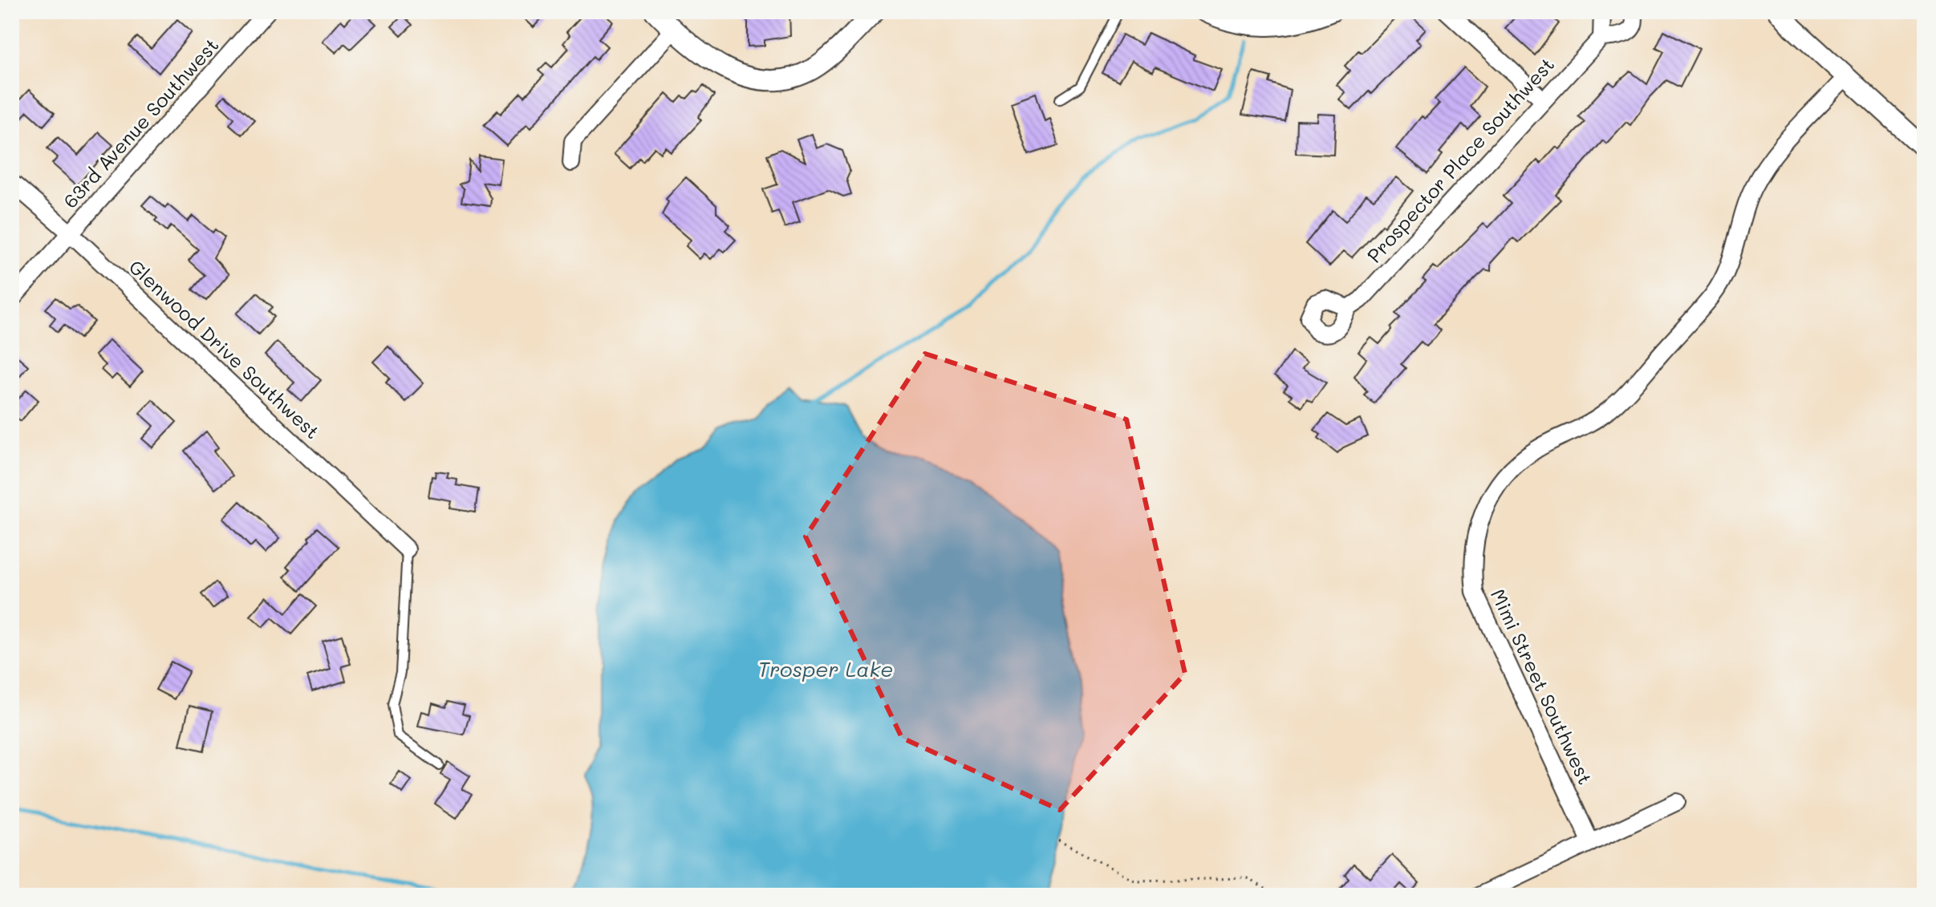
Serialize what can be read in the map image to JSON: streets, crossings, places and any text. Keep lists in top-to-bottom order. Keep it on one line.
{"streets":{"street":["63rd Avenue Southwest","Prospector Place Southwest","Glenwood Drive Southwest","Mimi Street Southwest"]},"crossings":[["63rd Avenue Southwest","Glenwood Drive Southwest"]],"water":["Trosper Lake"]}
